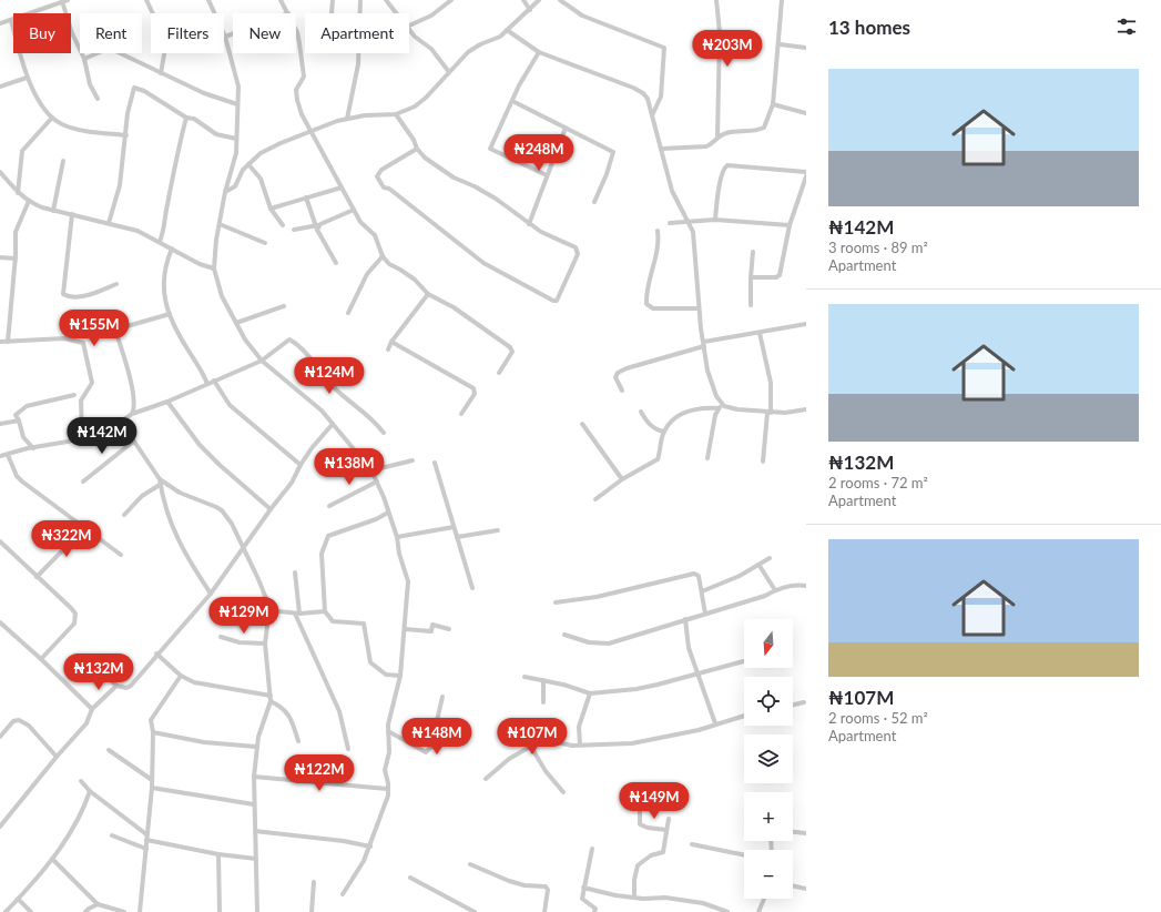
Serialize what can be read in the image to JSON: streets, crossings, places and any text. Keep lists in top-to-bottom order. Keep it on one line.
{"north":"bottom","page":{"heading":"13 homes","chip":["Buy","Rent","Filters","New","Apartment"],"price":["₦203M","₦248M","₦155M","₦124M","₦142M","₦138M","₦322M","₦129M","₦132M","₦148M","₦107M","₦122M","₦149M"],"list":[{"name":"₦142M","note":"3 rooms · 89 m² · Apartment"},{"name":"₦132M","note":"2 rooms · 72 m² · Apartment"},{"name":"₦107M","note":"2 rooms · 52 m² · Apartment"}],"map_buttons":["+","−"]}}
